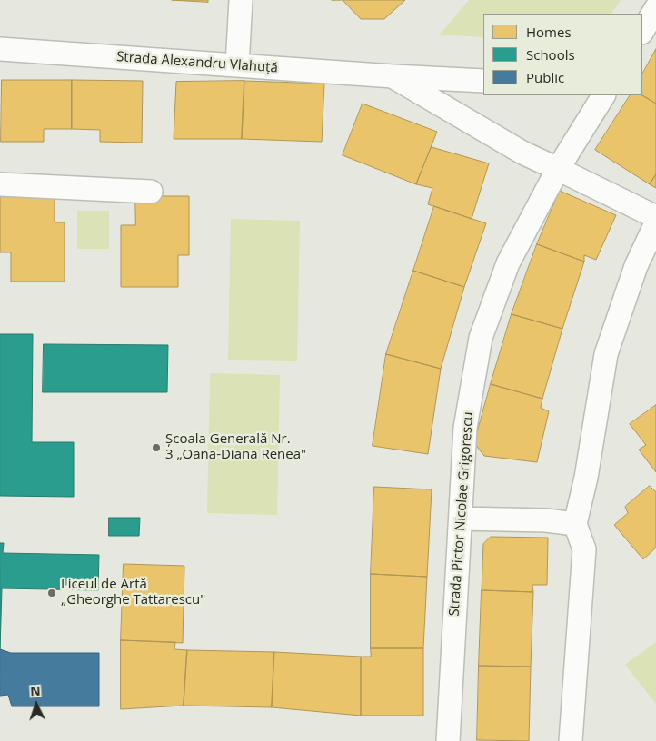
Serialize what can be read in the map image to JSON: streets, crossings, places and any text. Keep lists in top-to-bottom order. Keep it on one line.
{"streets":{"street":["Strada Alexandru Vlahuță","Strada Pictor Nicolae Grigorescu"]},"crossings":[["Strada Alexandru Vlahuță","Strada Pictor Nicolae Grigorescu"]],"places":["Școala Generală Nr. 3 „Oana-Diana Renea\"","Liceul de Artă „Gheorghe Tattarescu\""],"legend":["Homes","Schools","Public"],"north":"top"}
